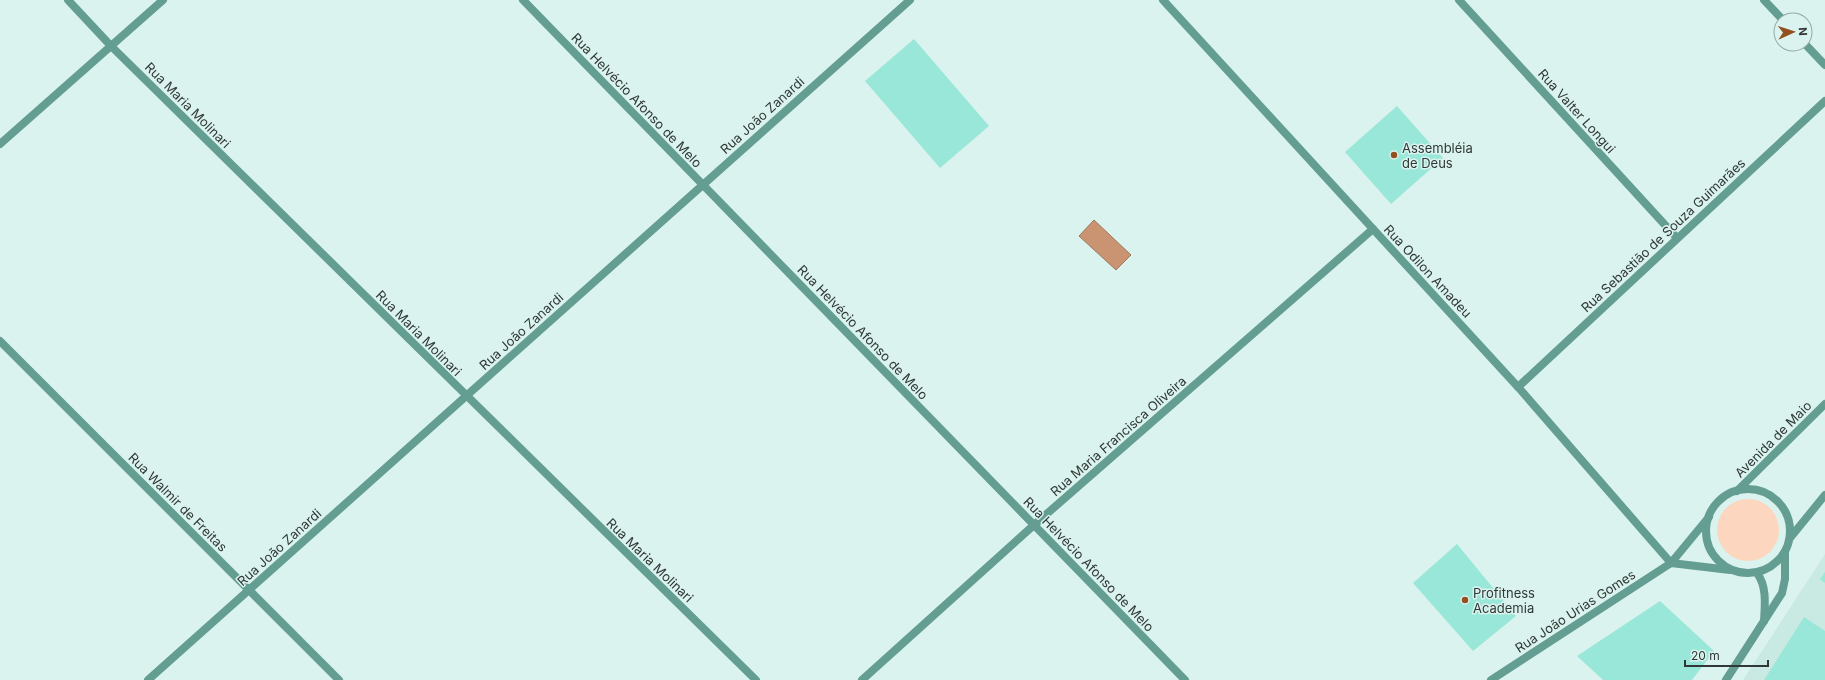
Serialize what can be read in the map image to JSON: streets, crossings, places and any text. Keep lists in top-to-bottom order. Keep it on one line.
{"streets":{"street":["Rua Helvécio Afonso de Melo","Rua Maria Molinari","Rua Valter Longui","Rua João Zanardi","Rua Sebastião de Souza Guimarães","Rua Odilon Amadeu","Rua Maria Francisca Oliveira","Avenida de Maio","Rua Walmir de Freitas","Rua João Urias Gomes"]},"crossings":[["Rua Helvécio Afonso de Melo","Rua João Zanardi"],["Rua Helvécio Afonso de Melo","Rua Maria Francisca Oliveira"],["Rua Maria Molinari","Rua João Zanardi"],["Rua Valter Longui","Rua Sebastião de Souza Guimarães"],["Rua João Zanardi","Rua Walmir de Freitas"],["Rua Sebastião de Souza Guimarães","Rua Odilon Amadeu"],["Rua Odilon Amadeu","Rua Maria Francisca Oliveira"],["Rua Odilon Amadeu","Rua João Urias Gomes"],["Avenida de Maio","Rua João Urias Gomes"]],"places":["Assembléia de Deus","Profitness Academia"],"scale_bar":"20 m","north":"right"}
